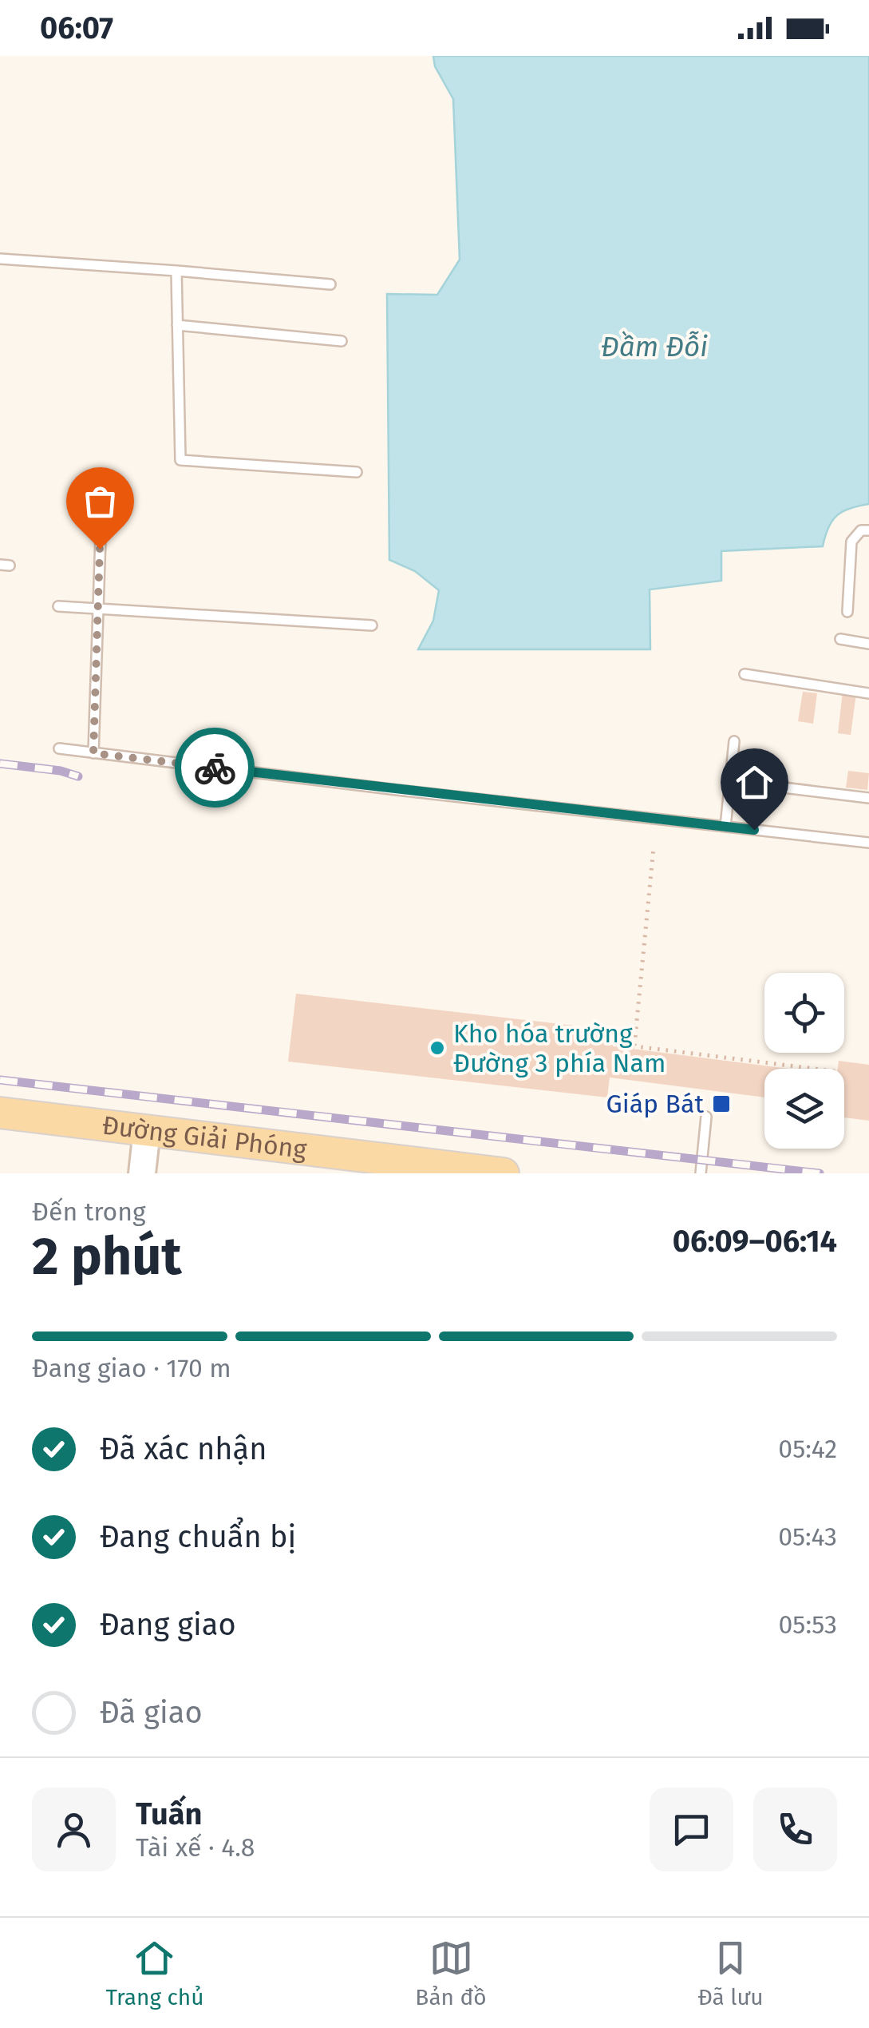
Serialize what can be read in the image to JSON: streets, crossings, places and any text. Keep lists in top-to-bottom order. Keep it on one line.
{"streets":{"main road":["Đường Giải Phóng"]},"water":["Đầm Đỗi"],"places":{"other":["Kho hóa trường Đường 3 phía Nam"],"transit":["Giáp Bát"]},"page":{"status":"06:07","heading":["2 phút","Đến trong","06:09–06:14"],"panel":["Tuấn","Tài xế · 4.8"],"bar":"Đang giao · 170 m","list":[["Đã xác nhận","05:42"],["Đang chuẩn bị","05:43"],["Đang giao","05:53"],"Đã giao"],"tabs":["Trang chủ","Bản đồ","Đã lưu"]}}
